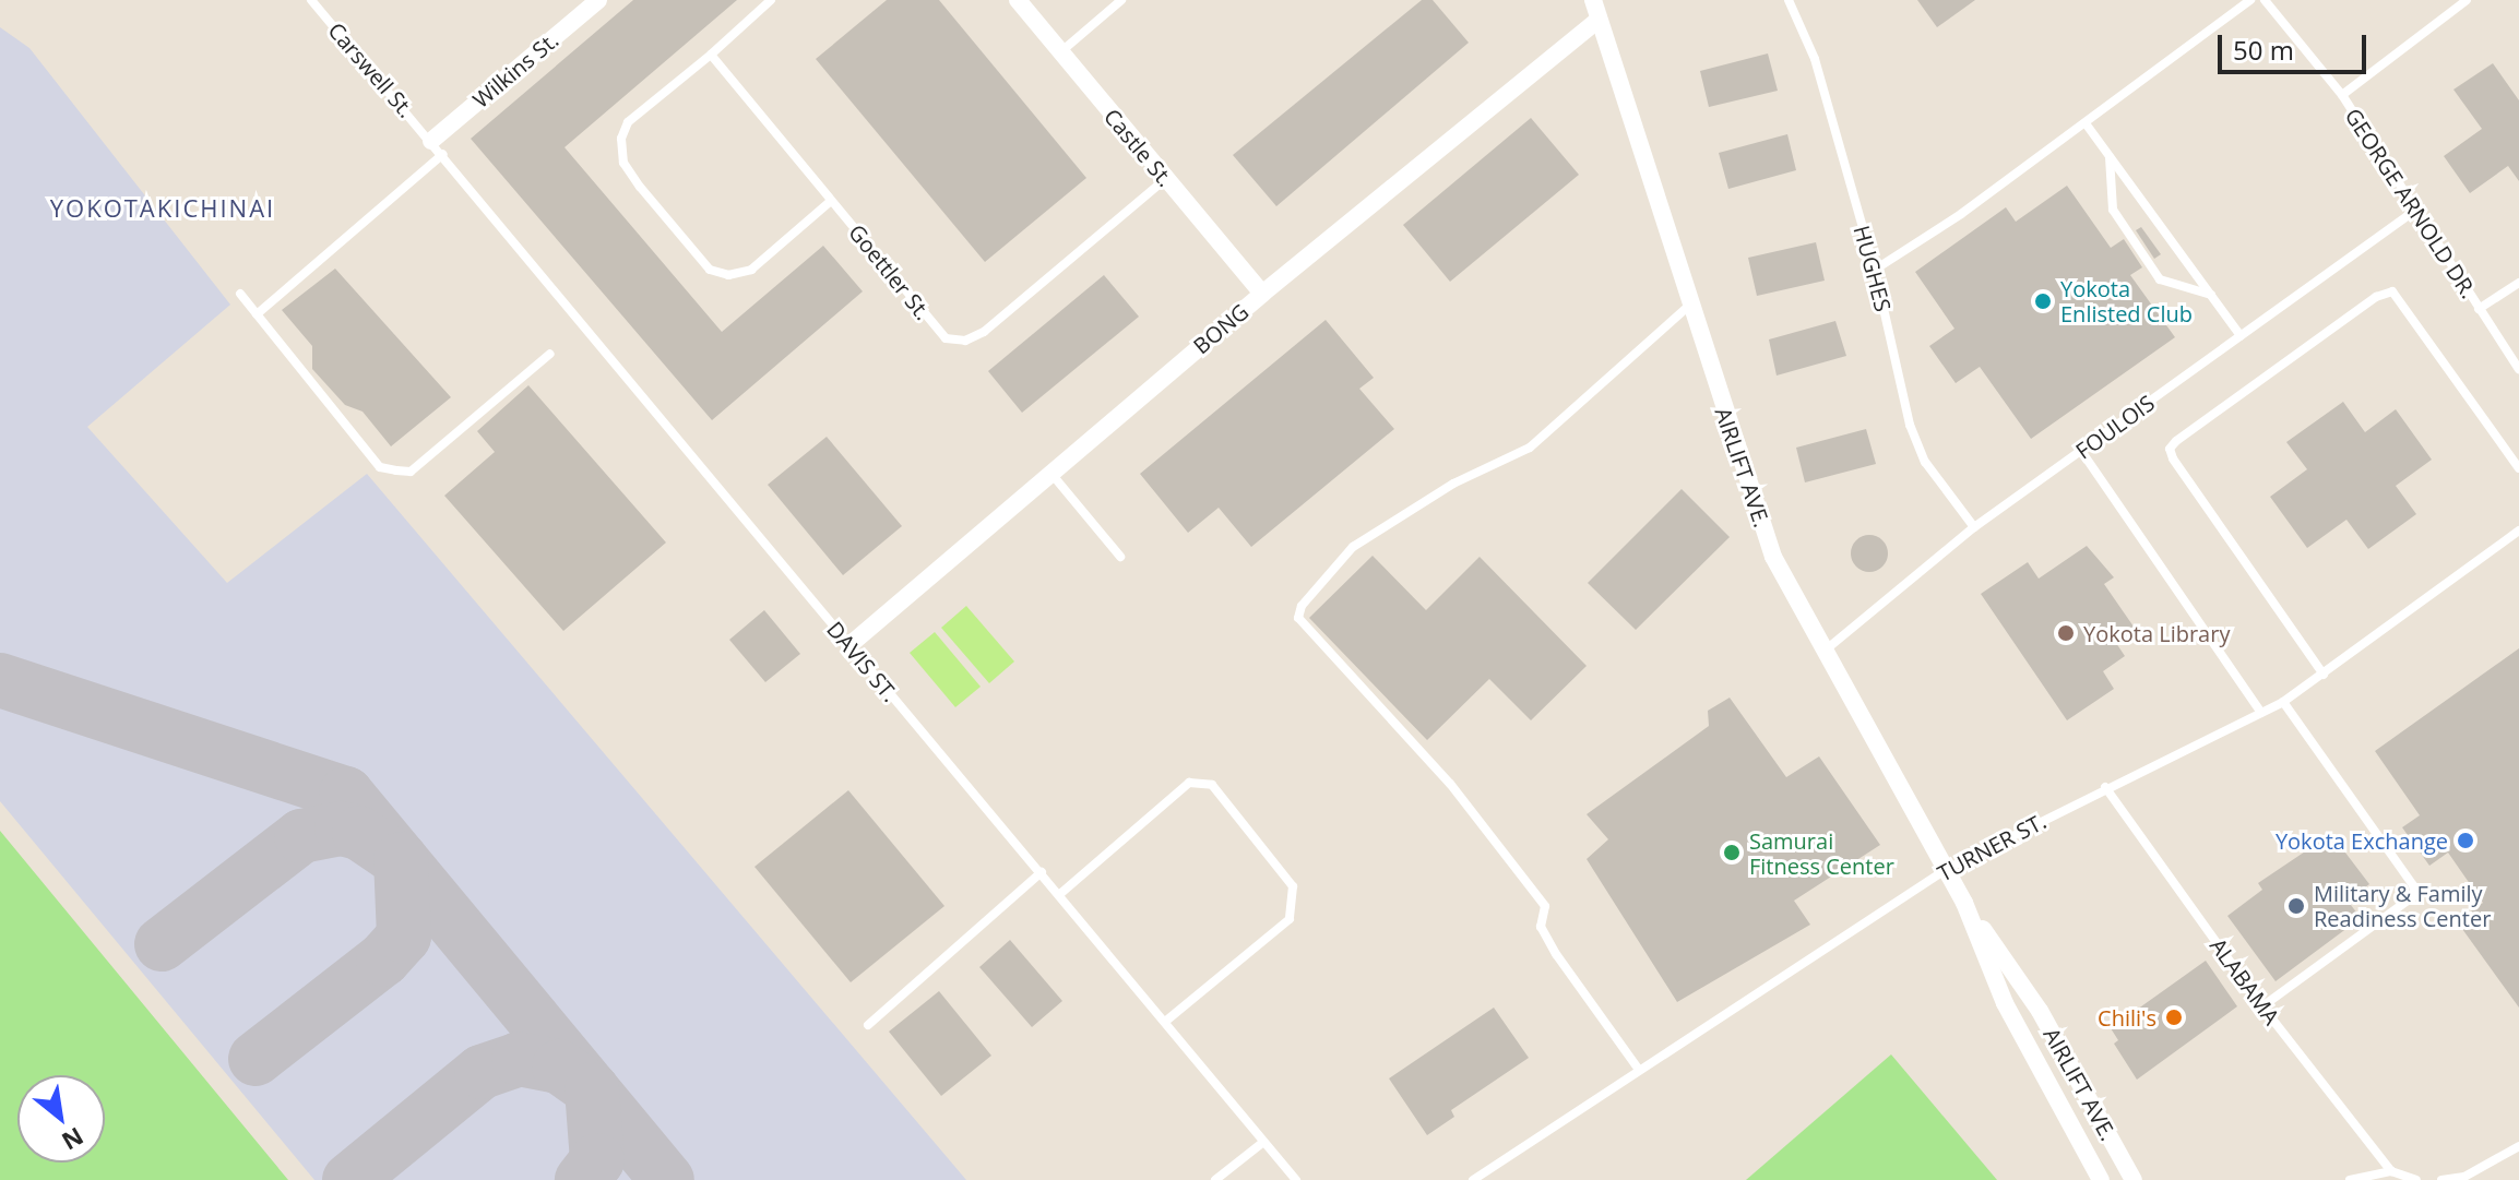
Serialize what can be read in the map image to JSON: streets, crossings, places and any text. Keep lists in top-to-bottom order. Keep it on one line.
{"streets":{"street":["Wilkins St.","Castle St.","BONG","AIRLIFT AVE."],"lane":["Carswell St.","GEORGE ARNOLD DR.","HUGHES","Goettler St.","FOULOIS","DAVIS ST.","TURNER ST.","ALABAMA"]},"crossings":[["Carswell St.","Wilkins St."],["Carswell St.","DAVIS ST."],["Wilkins St.","DAVIS ST."],["Castle St.","Goettler St."],["Castle St.","BONG"],["GEORGE ARNOLD DR.","FOULOIS"],["HUGHES","FOULOIS"],["BONG","AIRLIFT AVE."],["BONG","DAVIS ST."],["FOULOIS","AIRLIFT AVE."],["AIRLIFT AVE.","TURNER ST."],["TURNER ST.","ALABAMA"]],"districts":["YOKOTAKICHINAI"],"places":["Yokota Enlisted Club","Yokota Library","Yokota Exchange","Samurai Fitness Center","Military & Family Readiness Center","Chili's"],"scale_bar":"50 m","north":"bottom right"}
